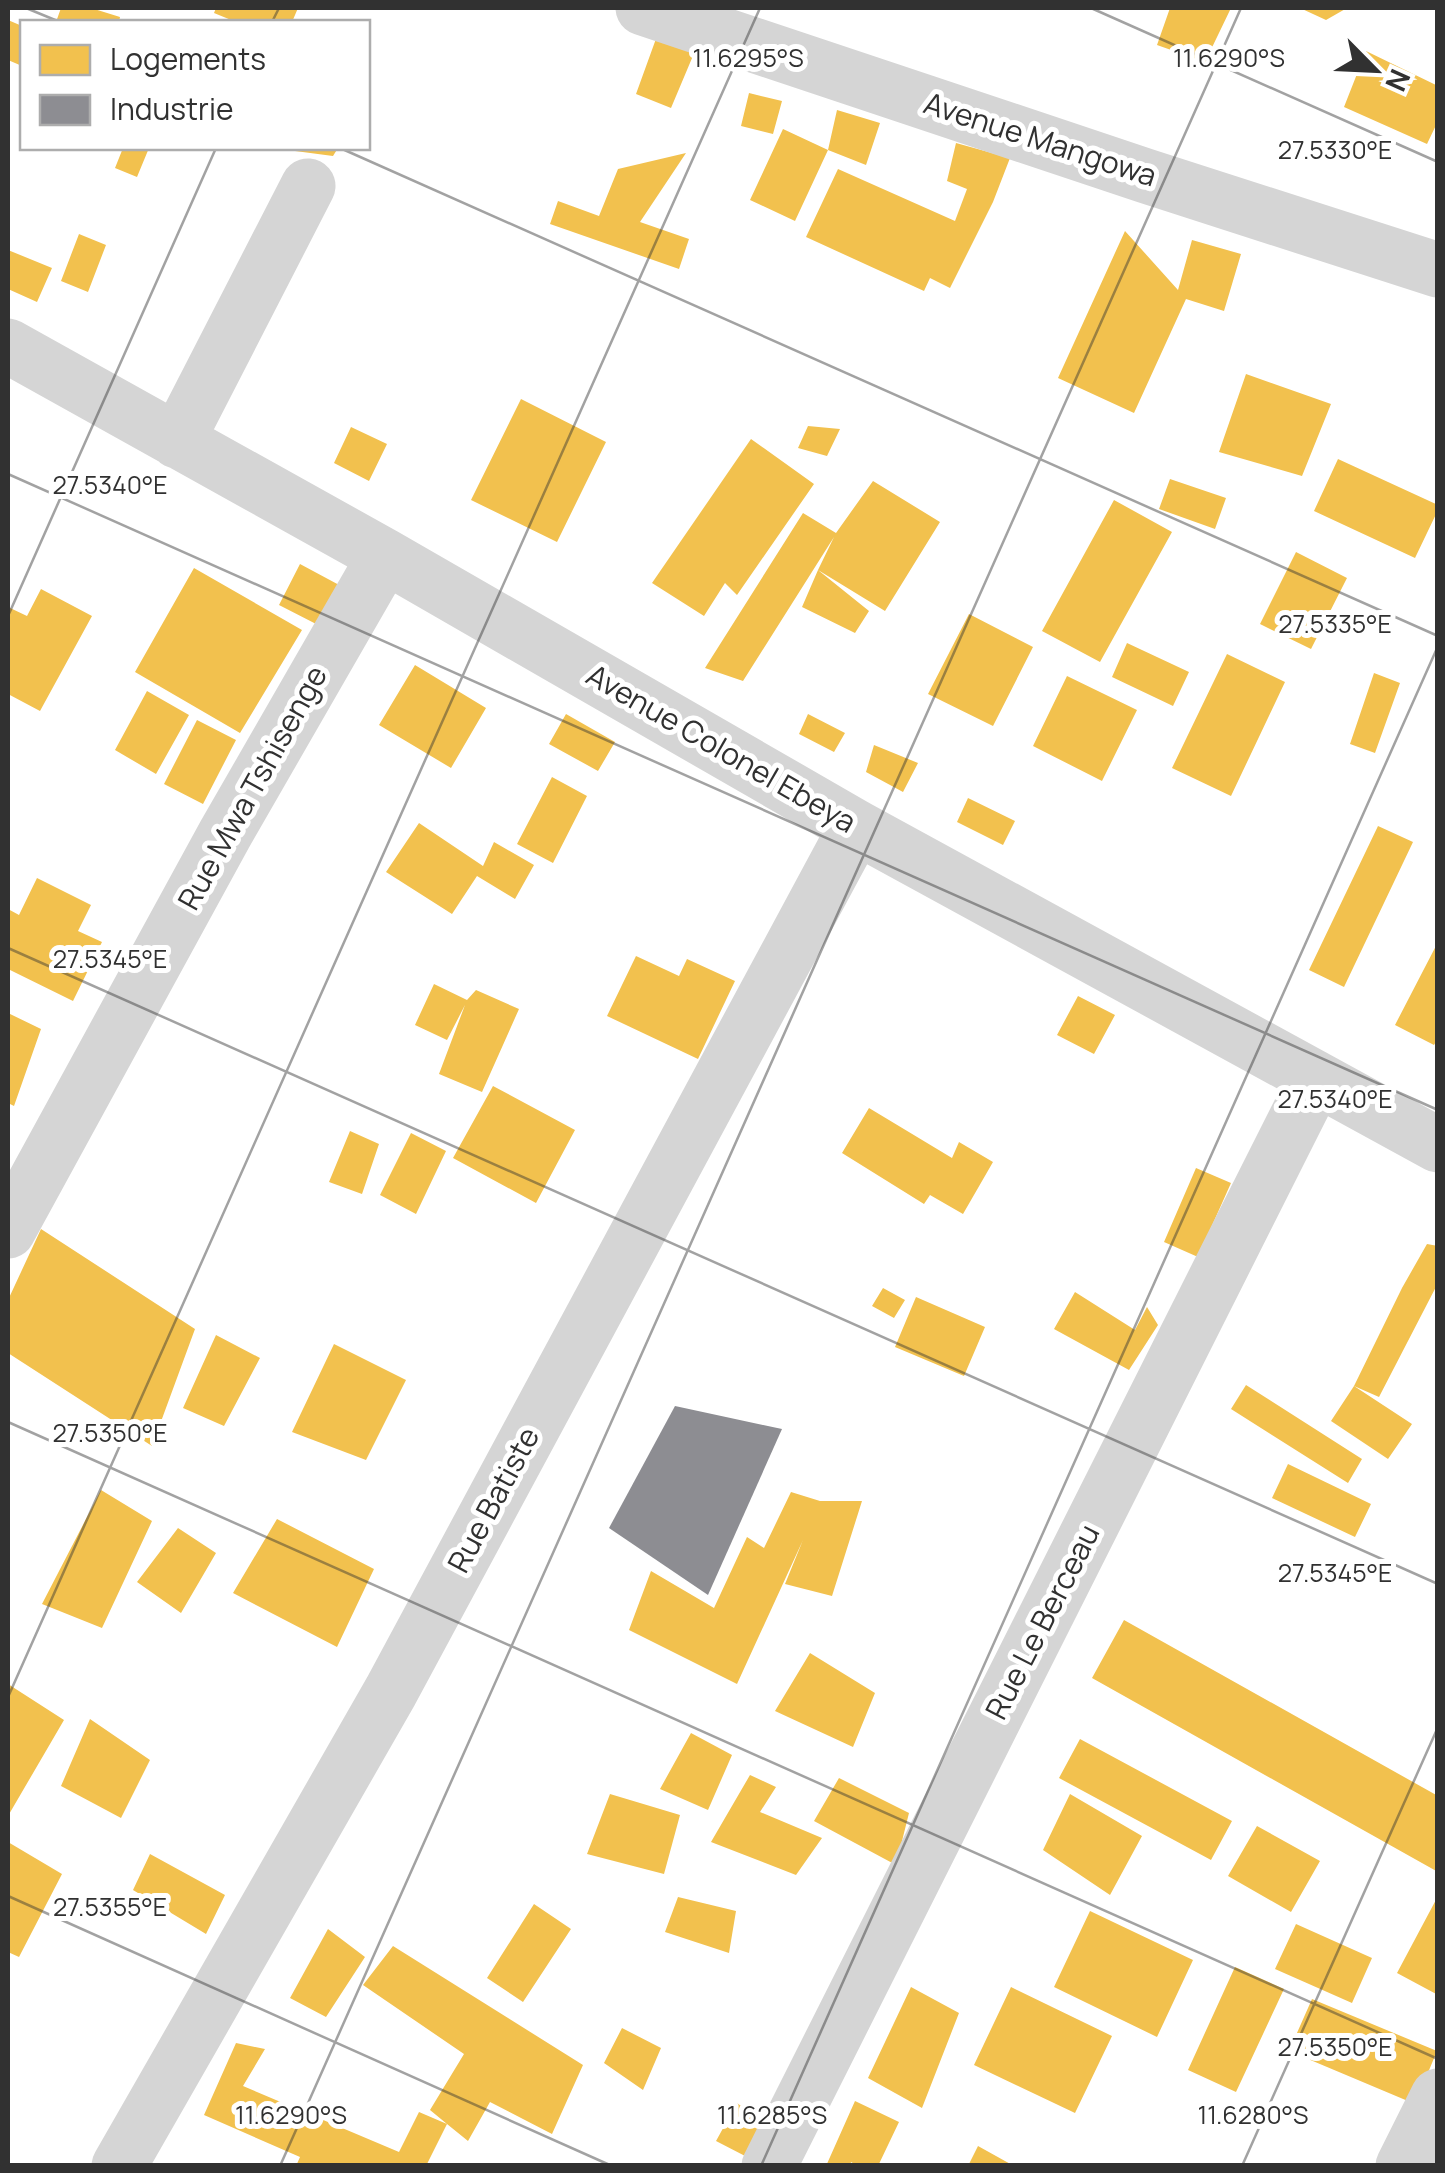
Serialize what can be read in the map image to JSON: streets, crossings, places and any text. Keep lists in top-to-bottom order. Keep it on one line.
{"streets":{"street":["Avenue Mangowa","Avenue Colonel Ebeya","Rue Mwa Tshisenge","Rue Batiste","Rue Le Berceau"]},"crossings":[["Avenue Colonel Ebeya","Rue Mwa Tshisenge"],["Avenue Colonel Ebeya","Rue Batiste"],["Avenue Colonel Ebeya","Rue Le Berceau"]],"legend":["Logements","Industrie"],"north":"bottom right","coordinates":["11.6295°S","11.6290°S","27.5330°E","27.5340°E","27.5335°E","27.5345°E","27.5350°E","27.5355°E","11.6285°S","11.6280°S"]}
